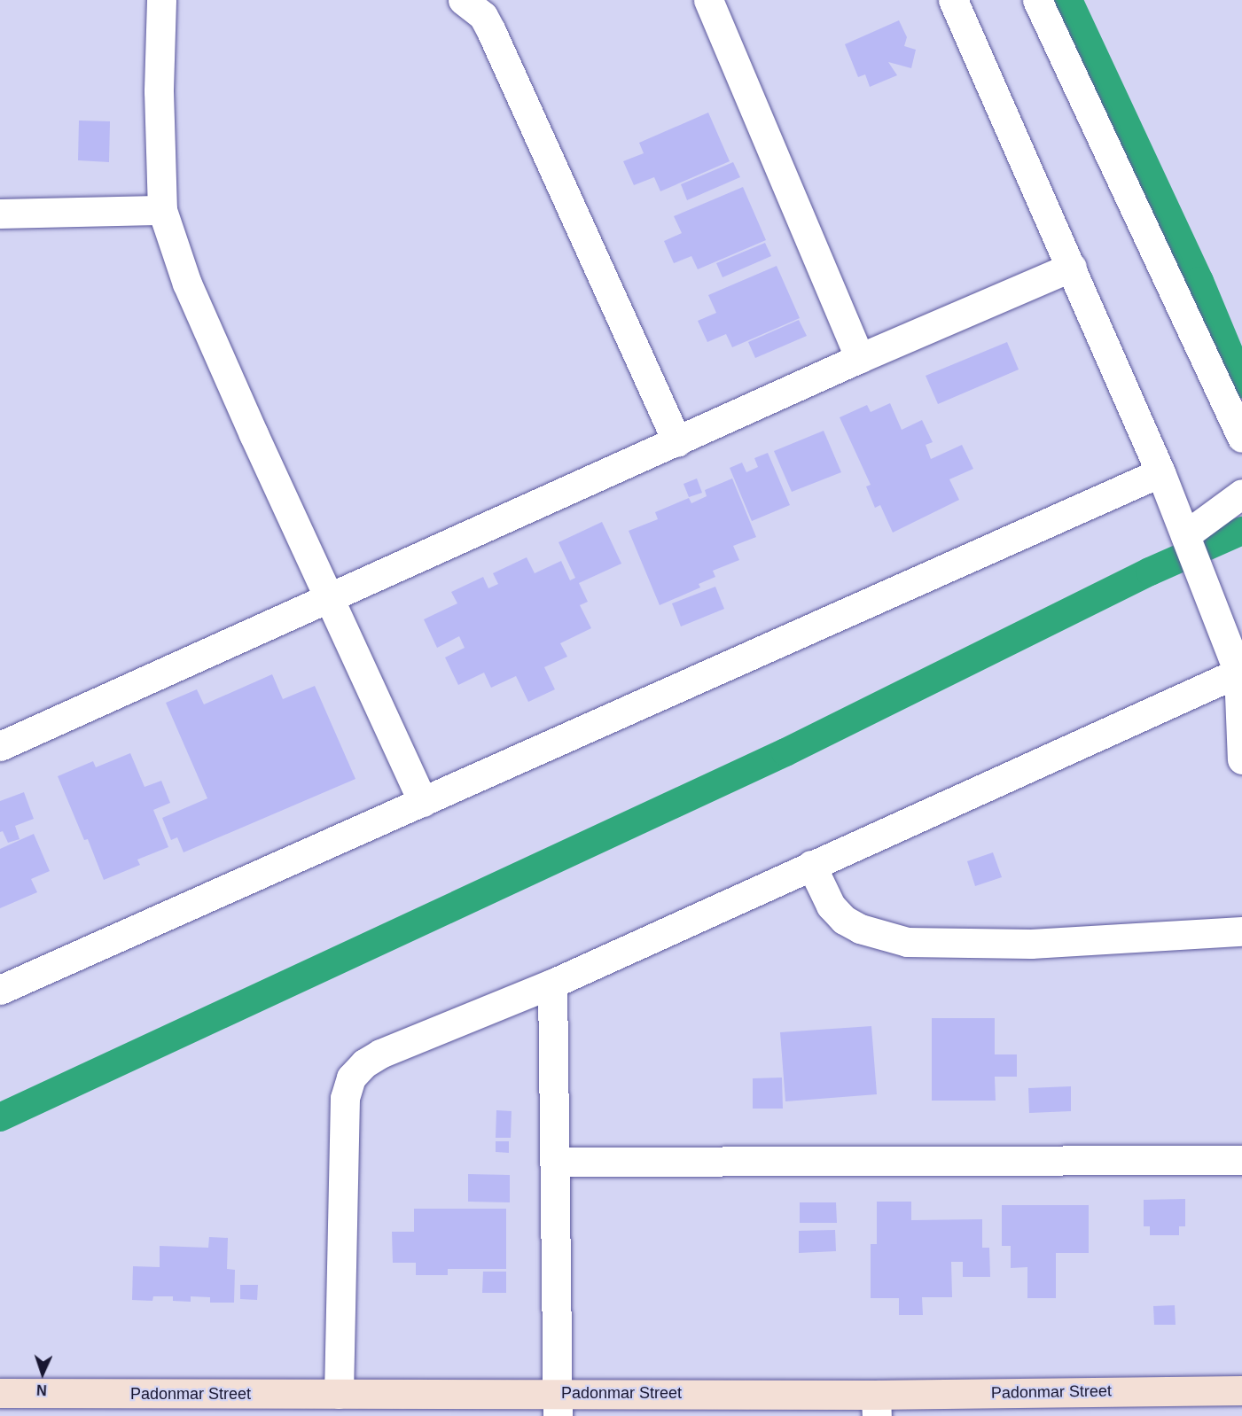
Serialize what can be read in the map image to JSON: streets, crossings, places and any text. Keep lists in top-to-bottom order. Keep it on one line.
{"streets":{"street":["Padonmar Street"]},"north":"bottom"}
